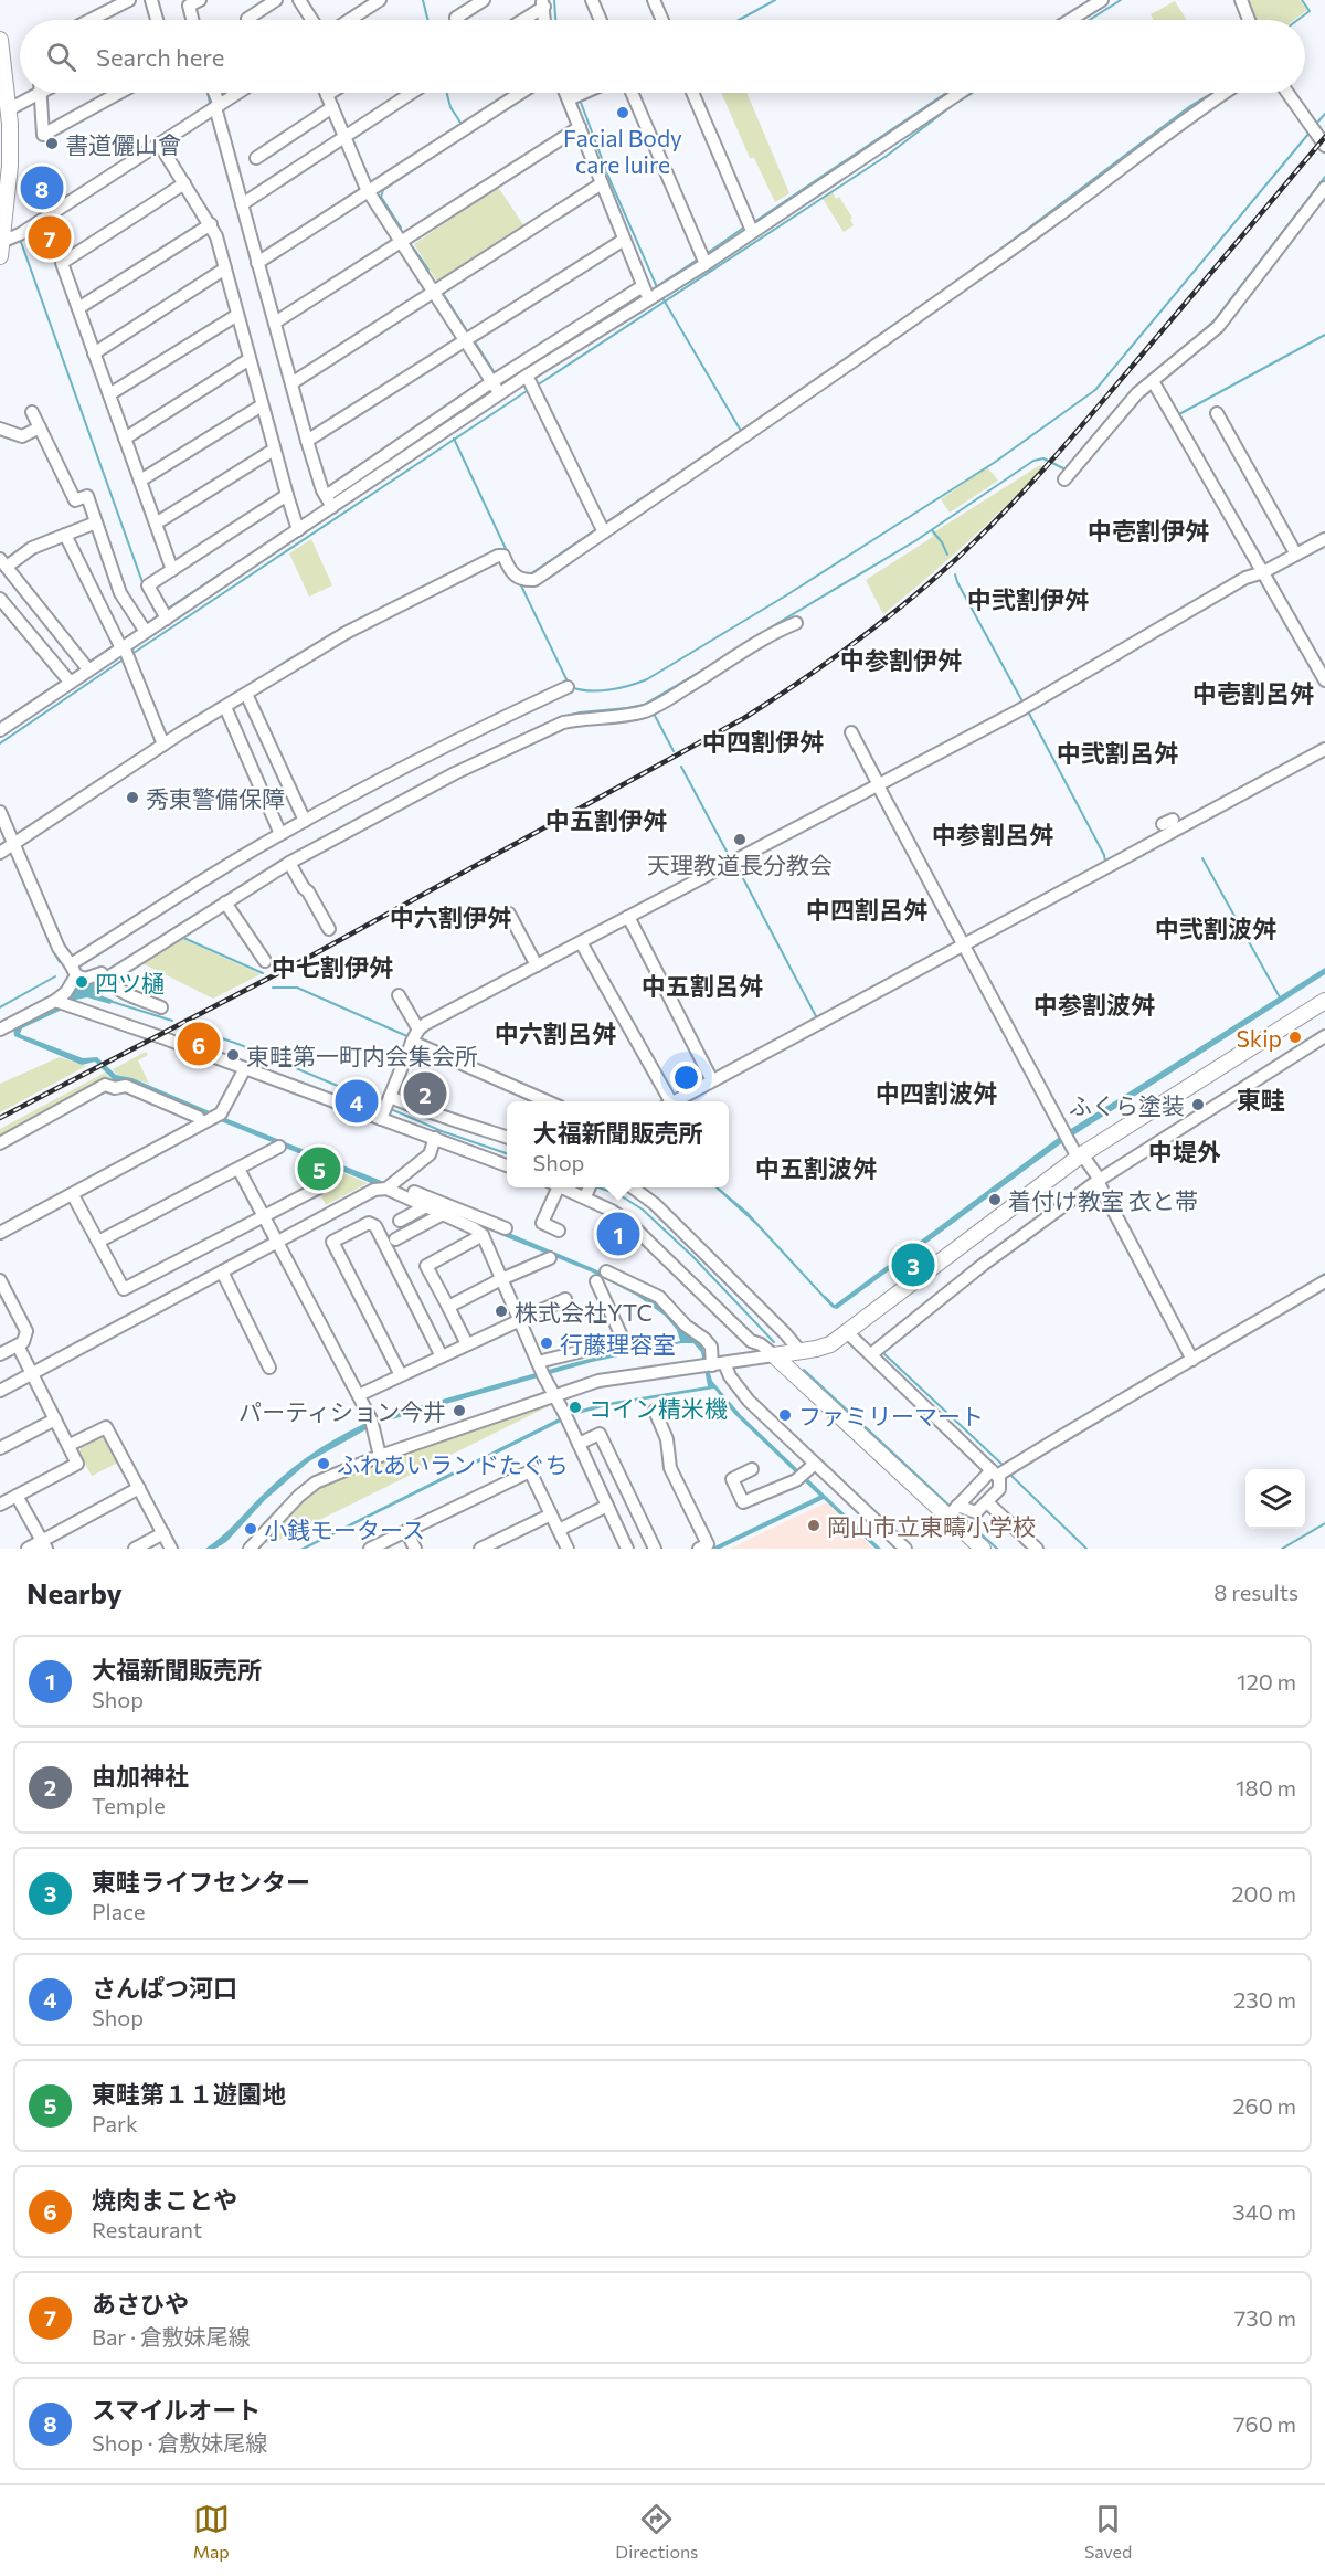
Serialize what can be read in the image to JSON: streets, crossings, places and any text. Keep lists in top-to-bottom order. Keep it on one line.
{"districts":["中壱割伊舛","中弐割伊舛","中参割伊舛","中壱割呂舛","中四割伊舛","中弐割呂舛","中五割伊舛","中参割呂舛","中四割呂舛","中六割伊舛","中弐割波舛","中七割伊舛","中五割呂舛","中参割波舛","中六割呂舛","中四割波舛","東畦","中堤外","中五割波舛"],"places":["Facial Body care luire","書道儷山會","秀東警備保障","天理教道長分教会","四ツ樋","Skip","東畦第一町内会集会所","ふくら塗装","着付け教室 衣と帯","株式会社YTC","行藤理容室","コイン精米機","パーティション今井","ファミリーマート","ふれあいランドたぐち","岡山市立東疇小学校","小銭モータース"],"page":{"search":"Search here","pins":["8","7","6","2","4","5","1","3"],"popup":["大福新聞販売所","Shop"],"heading":["Nearby","8 results"],"list":[{"mark":"1","name":"大福新聞販売所","note":"Shop","value":"120 m"},{"mark":"2","name":"由加神社","note":"Temple","value":"180 m"},{"mark":"3","name":"東畦ライフセンター","note":"Place","value":"200 m"},{"mark":"4","name":"さんぱつ河口","note":"Shop","value":"230 m"},{"mark":"5","name":"東畦第１１遊園地","note":"Park","value":"260 m"},{"mark":"6","name":"焼肉まことや","note":"Restaurant","value":"340 m"},{"mark":"7","name":"あさひや","note":"Bar · 倉敷妹尾線","value":"730 m"},{"mark":"8","name":"スマイルオート","note":"Shop · 倉敷妹尾線","value":"760 m"}],"nav":["Map","Directions","Saved"]}}
